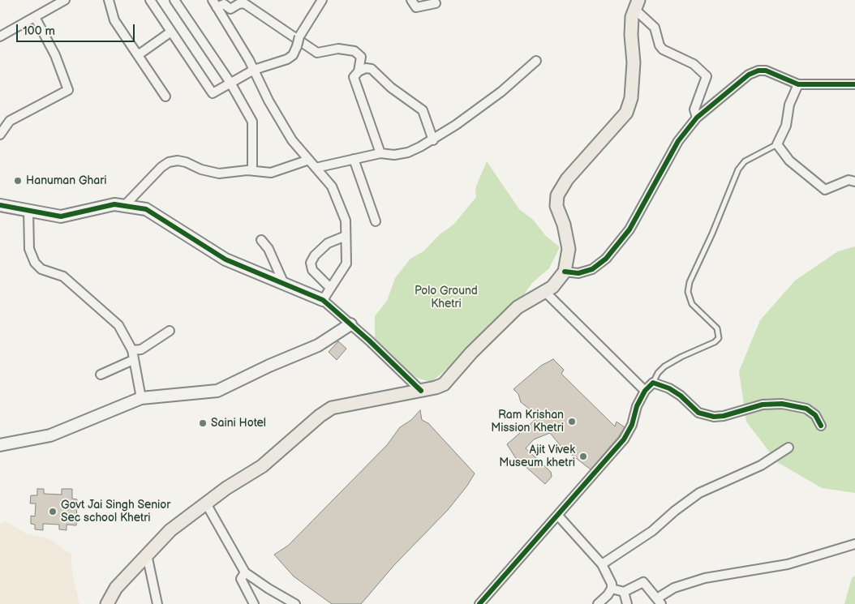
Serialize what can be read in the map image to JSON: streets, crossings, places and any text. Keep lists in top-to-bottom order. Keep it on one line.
{"parks":["Polo Ground Khetri"],"places":["Hanuman Ghari","Ram Krishan Mission Khetri","Saini Hotel","Ajit Vivek Museum khetri","Govt Jai Singh Senior Sec school Khetri"],"scale_bar":"100 m"}
